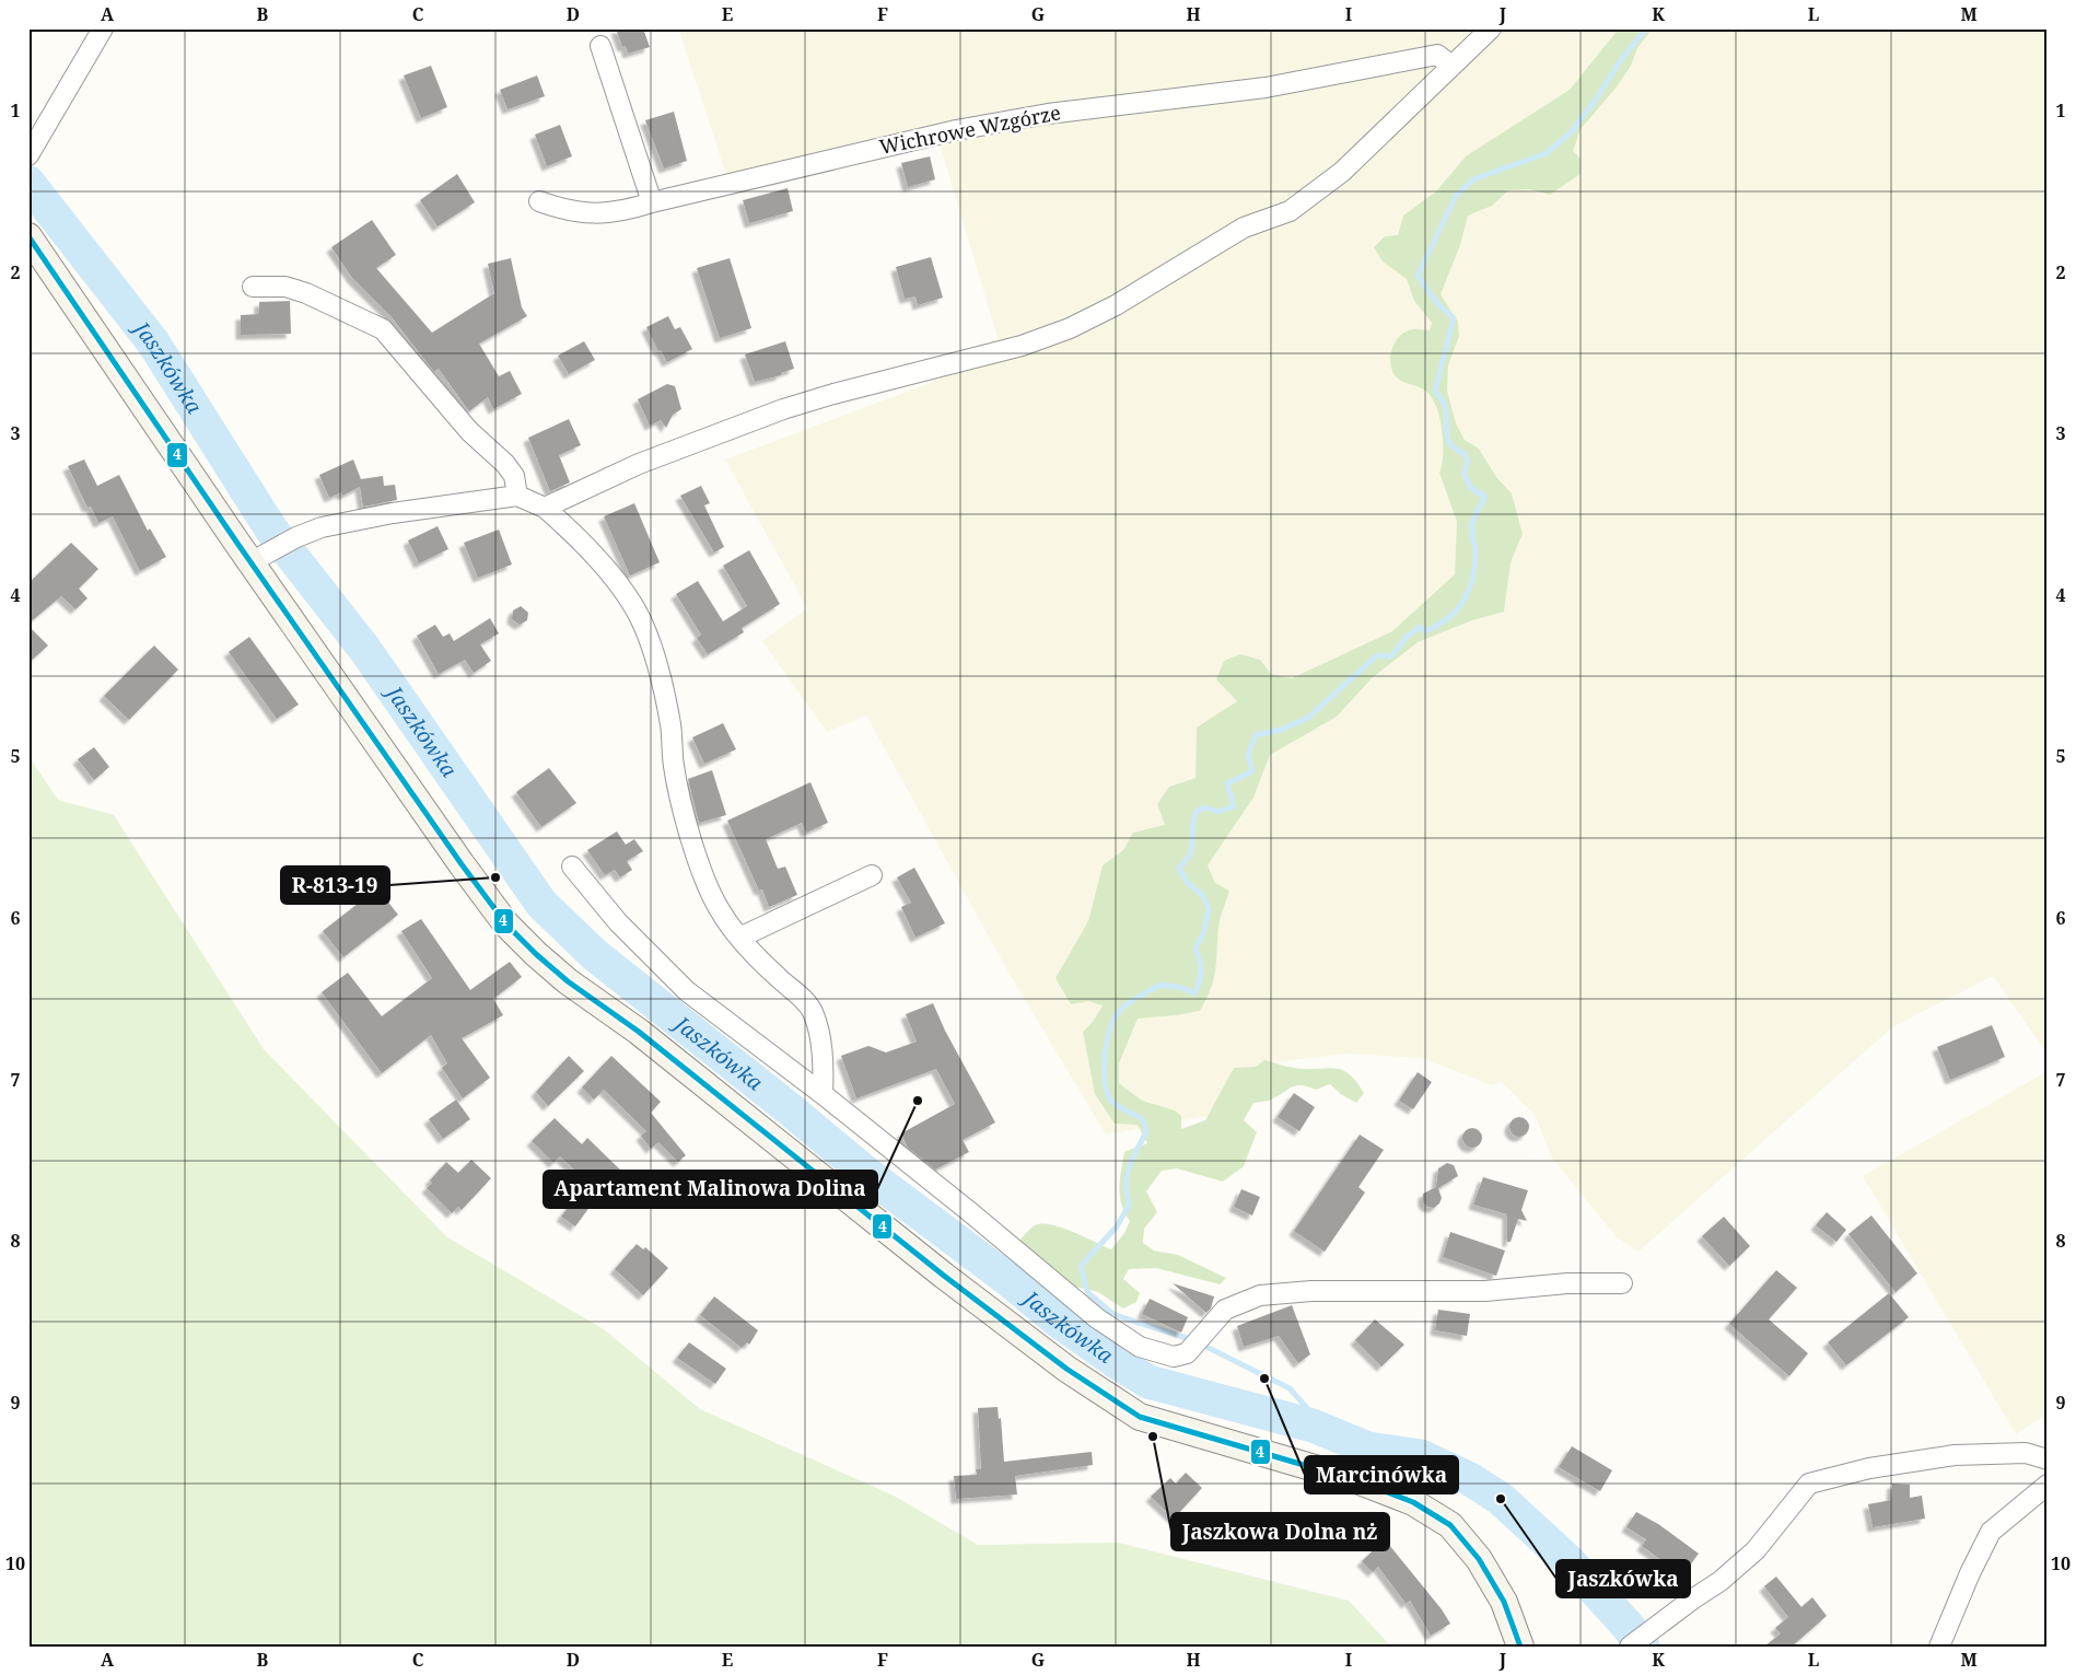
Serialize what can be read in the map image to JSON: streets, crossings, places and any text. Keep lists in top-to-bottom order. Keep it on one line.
{"streets":{"street":["Wichrowe Wzgórze"]},"water":["Jaszkówka"],"places":["R-813-19","Apartament Malinowa Dolina","Marcinówka","Jaszkowa Dolna nż","Jaszkówka"],"lines":["transit line 4"],"grid":{"columns":["A","B","C","D","E","F","G","H","I","J","K","L","M"],"rows":["1","2","3","4","5","6","7","8","9","10"]}}
